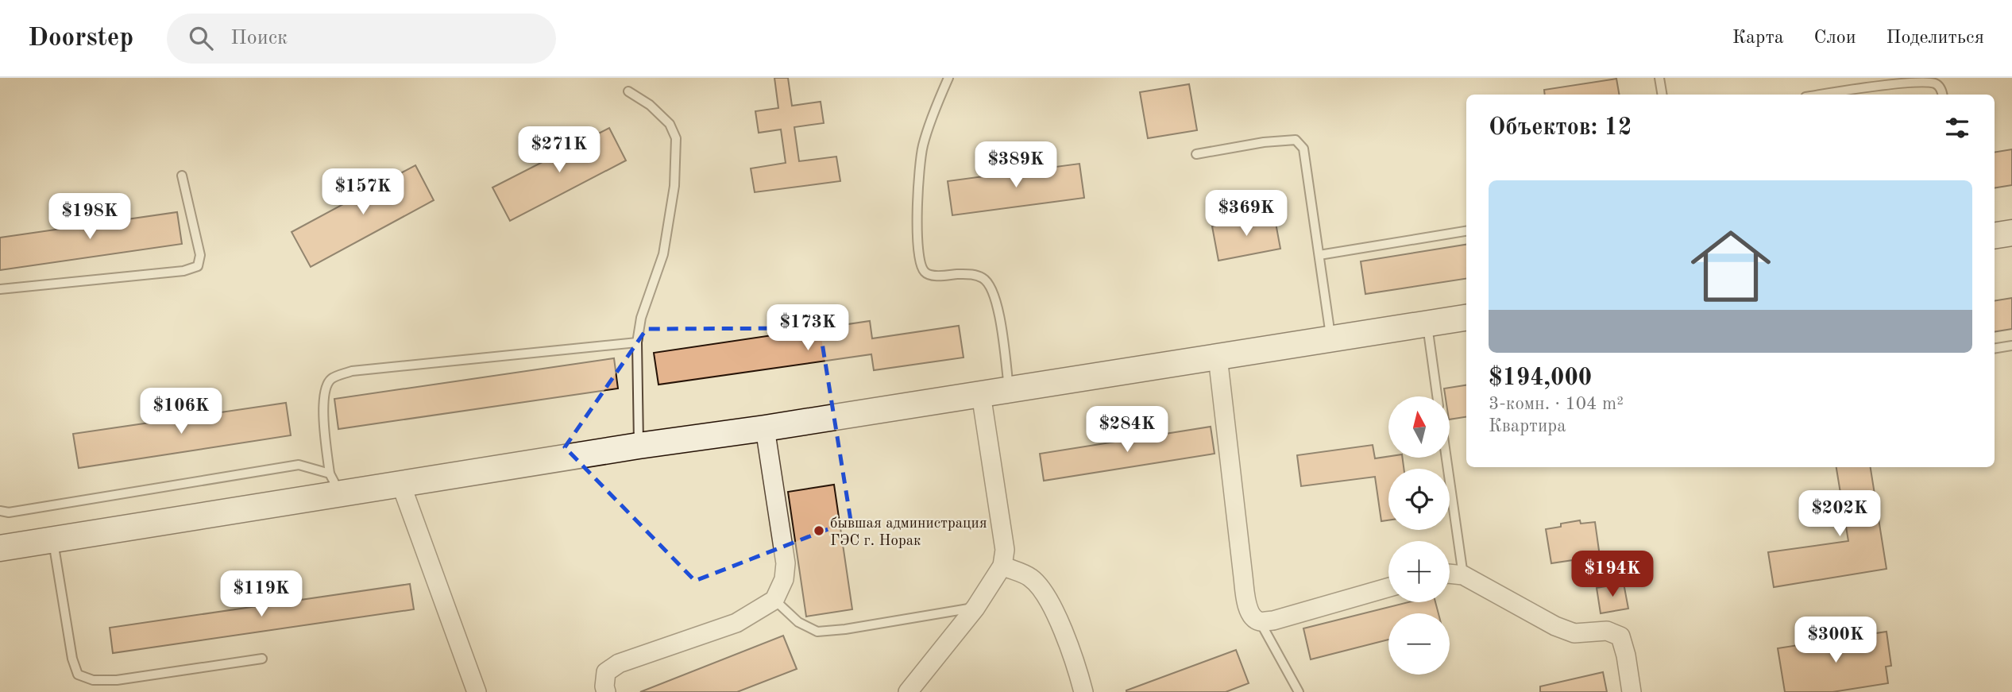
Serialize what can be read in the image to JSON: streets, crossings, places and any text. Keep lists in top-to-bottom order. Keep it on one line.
{"places":["бывшая администрация ГЭС г. Норак"],"north":"top","page":{"header":"Doorstep","search":"Поиск","nav":["Карта","Слои","Поделиться"],"heading":"Объектов: 12","price":["$271K","$389K","$157K","$369K","$198K","$173K","$106K","$284K","$202K","$194K","$119K","$300K"],"list":[{"name":"$194,000","note":"3-комн. · 104 m² · Квартира"}],"map_buttons":["+","−"]}}
